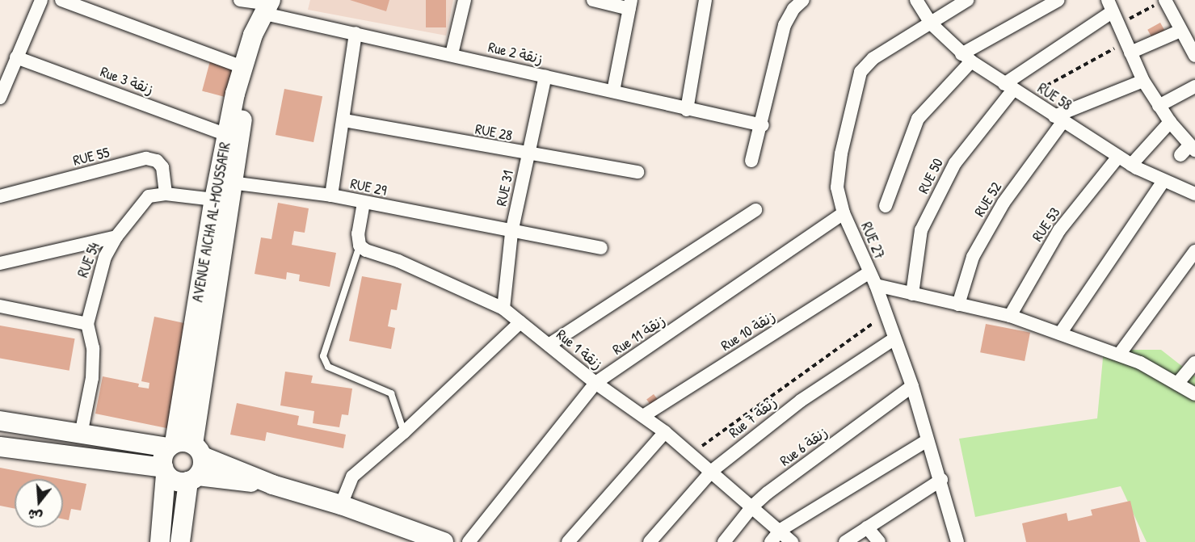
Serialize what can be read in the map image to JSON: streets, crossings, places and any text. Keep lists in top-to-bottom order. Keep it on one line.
{"streets":{"main road":["AVENUE AICHA AL-MOUSSAFIR"],"street":["Rue 2 زنقة","Rue 3 زنقة","RUE 58","RUE 28","RUE 55","RUE 50","RUE 29","RUE 31","RUE 52","RUE 53","RUE 27","RUE 54","Rue 10 زنقة","Rue 11 زنقة","Rue 1 زنقة","Rue 7 زنقة","Rue 6 زنقة"]},"crossings":[["Rue 2 زنقة","RUE 31"],["Rue 2 زنقة","AVENUE AICHA AL-MOUSSAFIR"],["Rue 3 زنقة","AVENUE AICHA AL-MOUSSAFIR"],["RUE 58","RUE 50"],["RUE 58","RUE 52"],["RUE 58","RUE 53"],["RUE 58","RUE 27"],["RUE 28","RUE 31"],["RUE 55","RUE 54"],["RUE 29","RUE 31"],["RUE 29","AVENUE AICHA AL-MOUSSAFIR"],["RUE 29","RUE 54"],["RUE 31","Rue 1 زنقة"],["AVENUE AICHA AL-MOUSSAFIR","RUE 54"],["RUE 27","Rue 10 زنقة"],["RUE 27","Rue 11 زنقة"],["RUE 27","Rue 7 زنقة"],["RUE 27","Rue 6 زنقة"],["Rue 10 زنقة","Rue 1 زنقة"],["Rue 11 زنقة","Rue 1 زنقة"],["Rue 1 زنقة","Rue 7 زنقة"],["Rue 1 زنقة","Rue 6 زنقة"]],"north":"bottom"}
